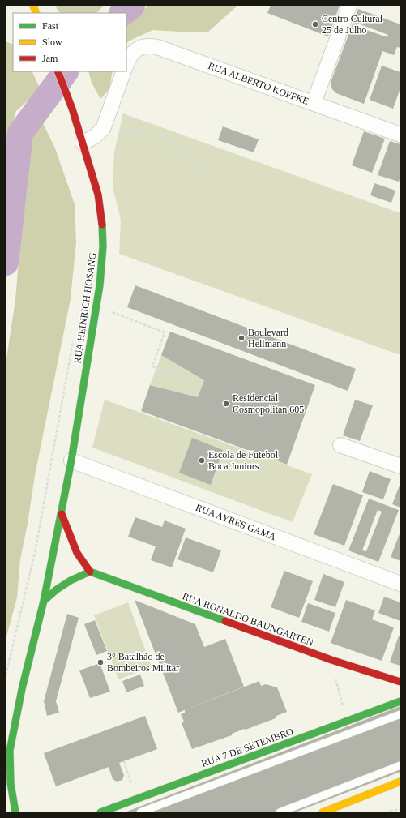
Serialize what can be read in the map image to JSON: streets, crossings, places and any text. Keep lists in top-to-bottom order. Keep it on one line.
{"streets":{"main road":["RUA HEINRICH HOSANG","RUA RONALDO BAUNGARTEN","RUA 7 DE SETEMBRO"],"street":["RUA ALBERTO KOFFKE","RUA AYRES GAMA"]},"crossings":[["RUA HEINRICH HOSANG","RUA AYRES GAMA"],["RUA HEINRICH HOSANG","RUA RONALDO BAUNGARTEN"]],"places":["Centro Cultural 25 de Julho","Boulevard Hellmann","Residencial Cosmopolitan 605","Escola de Futebol Boca Juniors","3° Batalhão de Bombeiros Militar"],"legend":["Fast","Slow","Jam"]}
